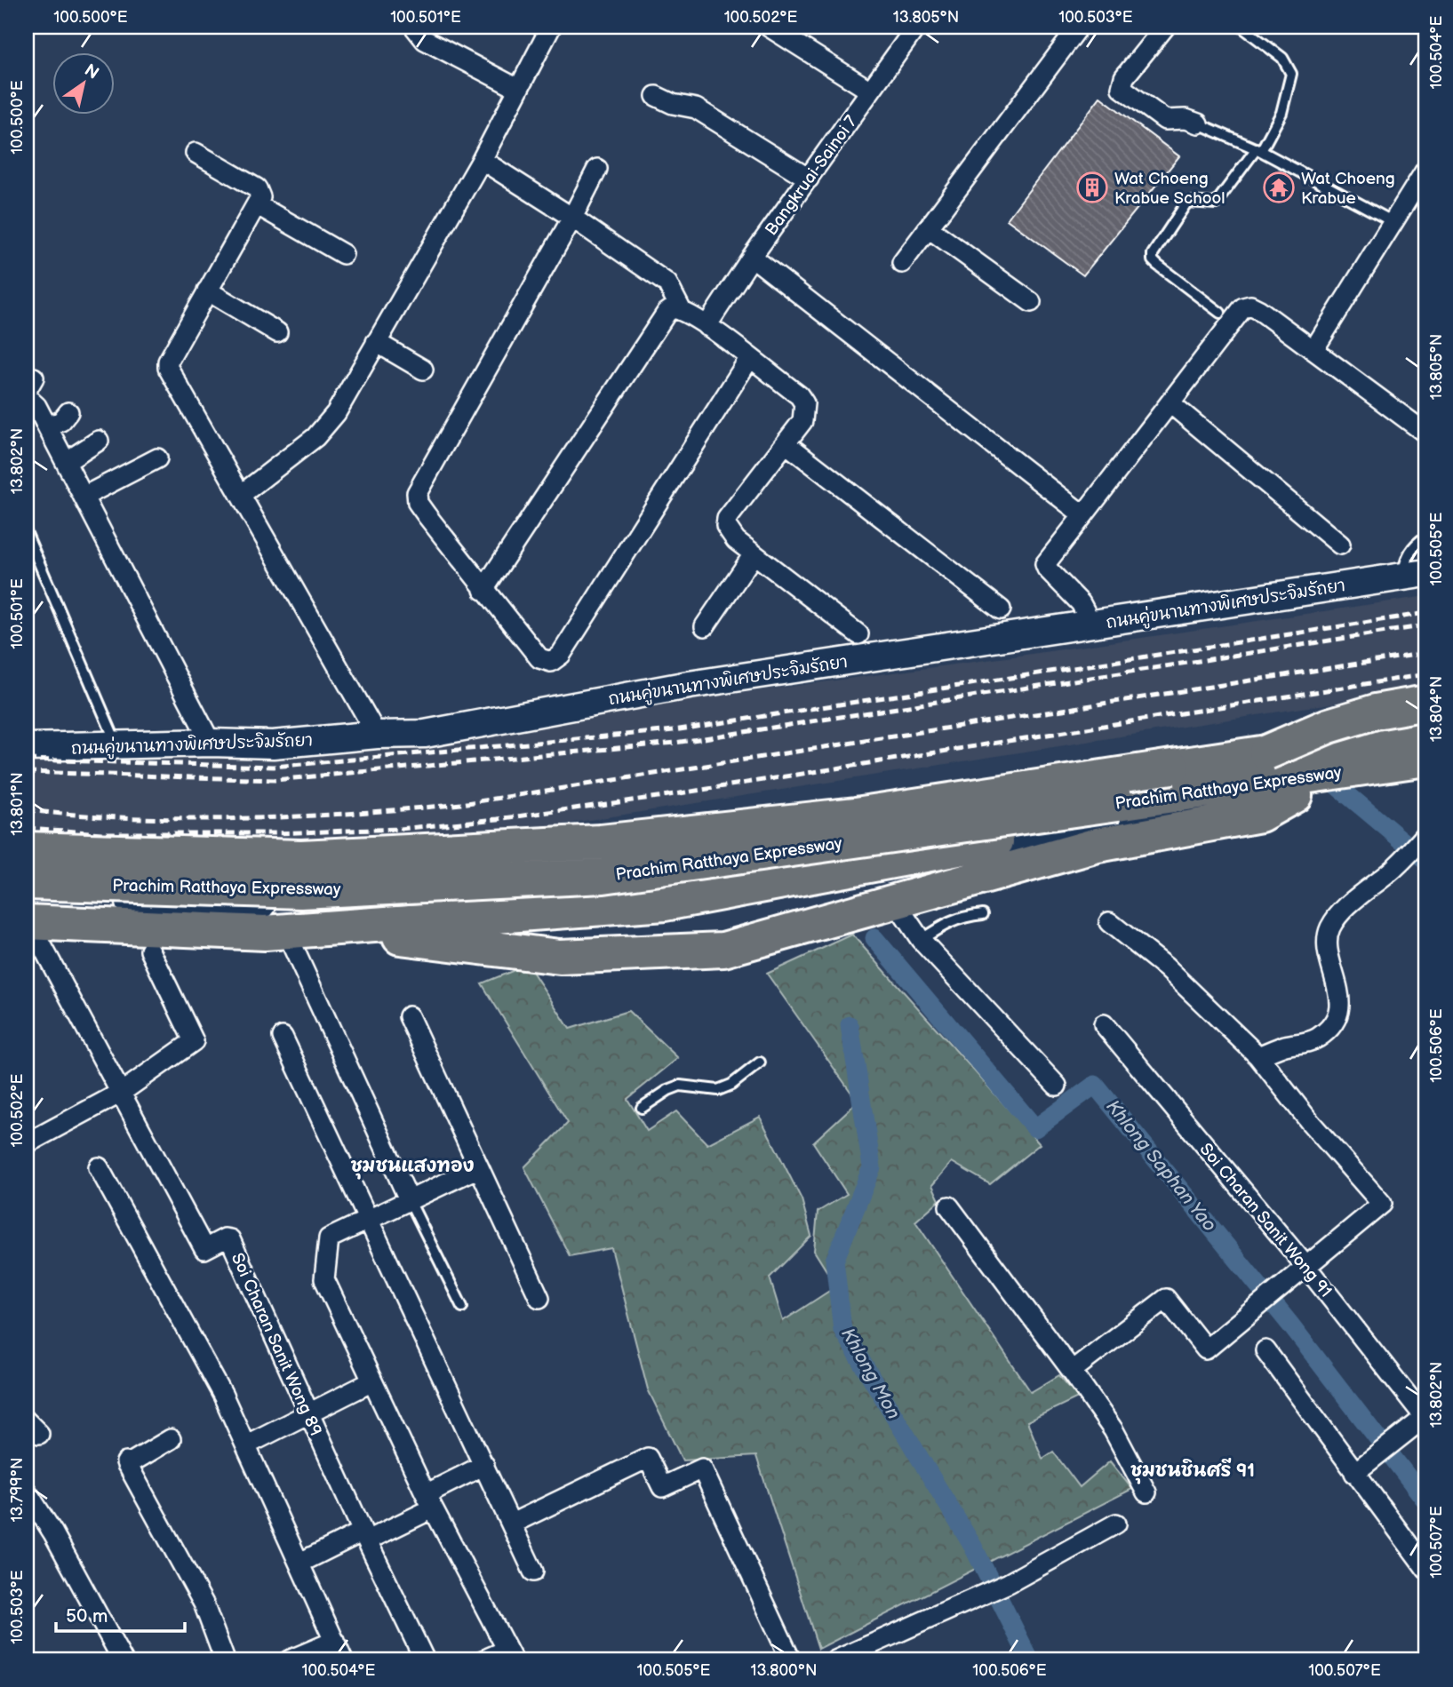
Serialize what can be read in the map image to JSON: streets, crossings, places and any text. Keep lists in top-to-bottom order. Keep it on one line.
{"streets":{"highway":["Prachim Ratthaya Expressway"],"main road":["ถนนคู่ขนานทางพิเศษประจิมรัถยา"],"street":["Bangkruai-Sainoi 7","Soi Charan Sanit Wong 91","Soi Charan Sanit Wong 89"]},"districts":["ชุมชนแสงทอง","ชุมชนชินศรี 91"],"water":["Khlong Saphan Yao","Khlong Mon"],"places":{"building":["Wat Choeng Krabue School"],"temple":["Wat Choeng Krabue"]},"scale_bar":"50 m","north":"top right","coordinates":["100.500°E","100.501°E","100.502°E","13.805°N","100.503°E","100.504°E","13.802°N","100.505°E","13.804°N","13.801°N","100.506°E","13.799°N","100.507°E","13.800°N"]}
